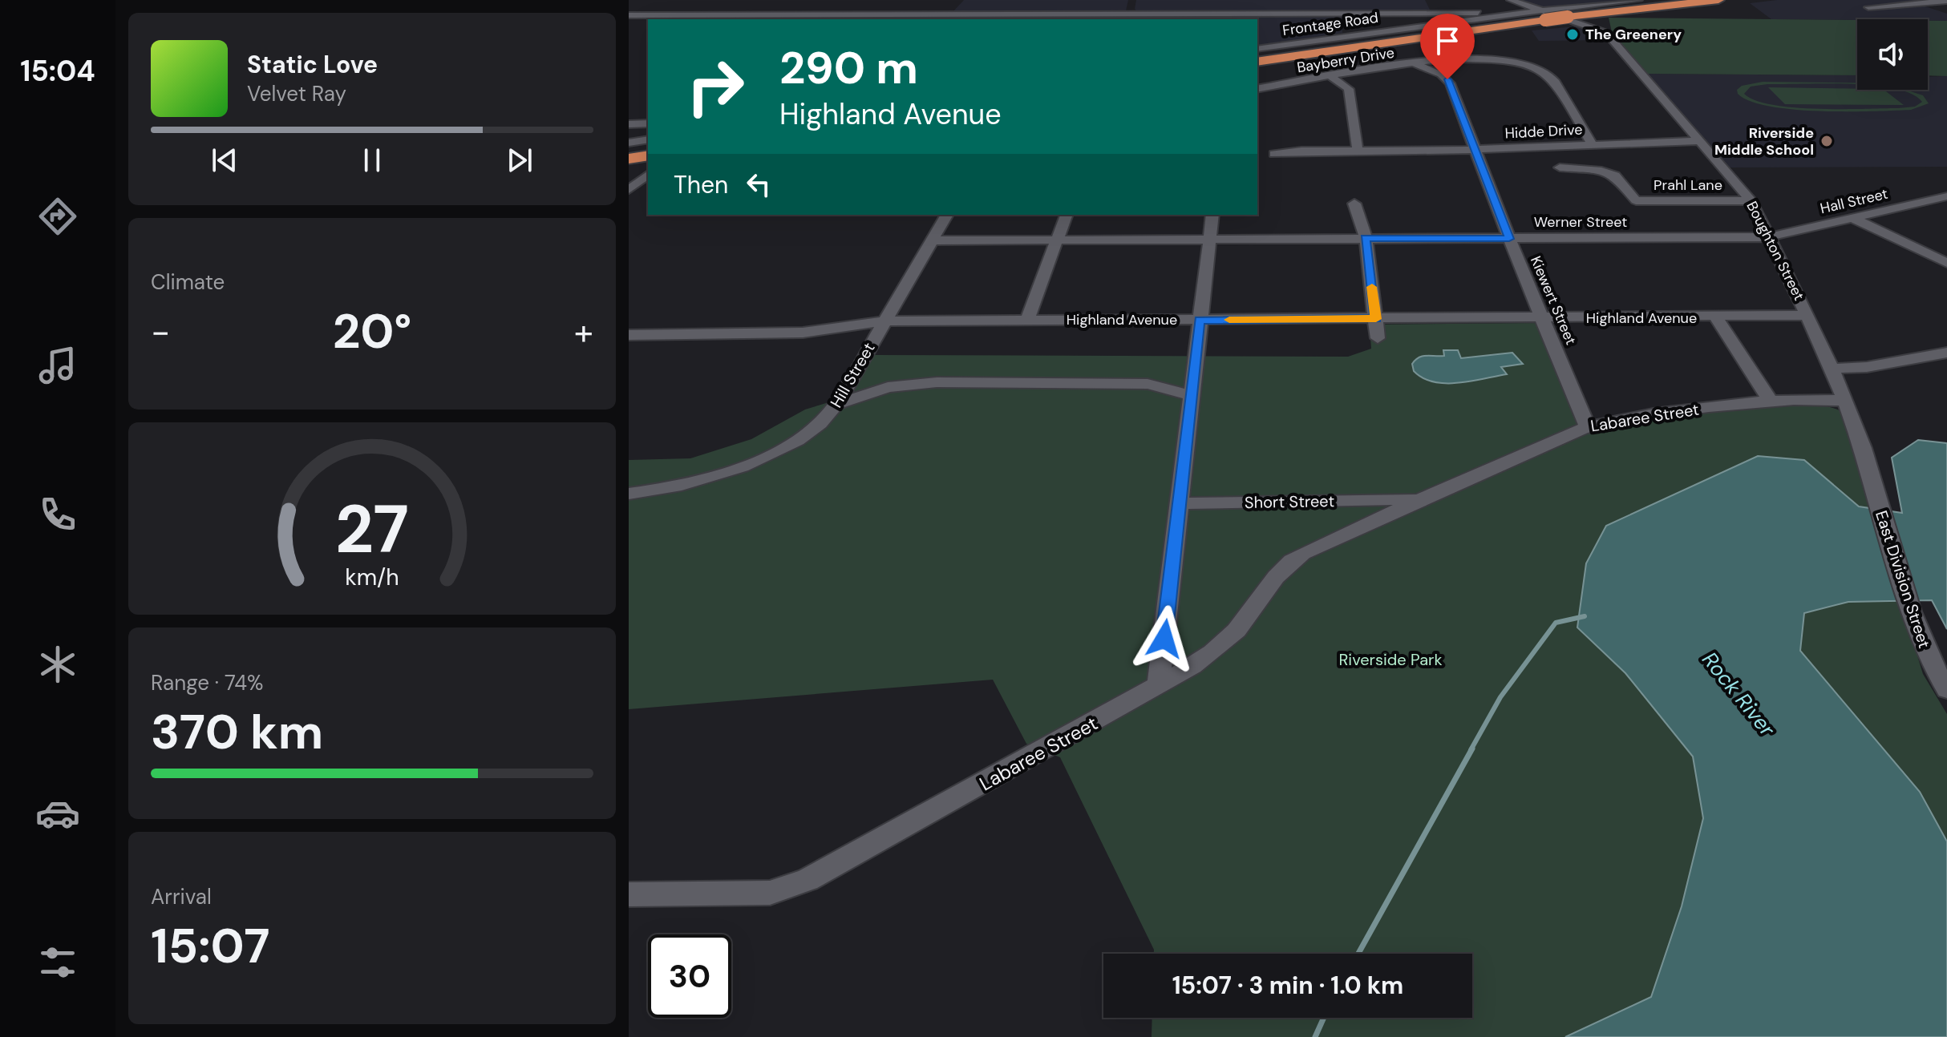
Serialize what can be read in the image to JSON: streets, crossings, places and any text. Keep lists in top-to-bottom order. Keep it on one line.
{"streets":{"street":["Frontage Road","Bayberry Drive","Hidde Drive","Prahl Lane","Hall Street","Werner Street","Boughton Street","Kiewert Street","Highland Avenue","Hill Street","Labaree Street","Short Street","East Division Street"]},"crossings":[["Frontage Road","Boughton Street"],["Bayberry Drive","Hidde Drive"],["Bayberry Drive","Kiewert Street"],["Hidde Drive","Boughton Street"],["Hidde Drive","Kiewert Street"],["Prahl Lane","Boughton Street"],["Hall Street","Werner Street"],["Hall Street","Boughton Street"],["Werner Street","Boughton Street"],["Werner Street","Kiewert Street"],["Werner Street","Hill Street"],["Boughton Street","Highland Avenue"],["Boughton Street","Labaree Street"],["Boughton Street","East Division Street"],["Kiewert Street","Highland Avenue"],["Kiewert Street","Labaree Street"],["Highland Avenue","Hill Street"],["Labaree Street","Short Street"]],"water":["Rock River"],"parks":["Riverside Park"],"places":["The Greenery","Riverside Middle School"],"page":{"tabs":"15:04","turn":["290 m","Highland Avenue"],"song":["Static Love","Velvet Ray"],"then":"Then","tile":["Climate",["Range · 74%","370 km"],["Arrival","15:07"]],"heat":["−","20°","+"],"limit":"30","trip":"15:07 · 3 min · 1.0 km","gauge":["27","km/h"]}}
